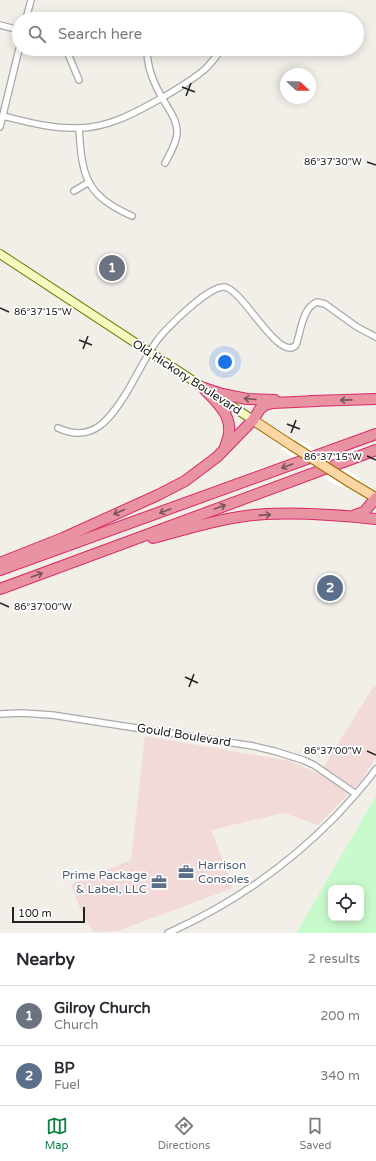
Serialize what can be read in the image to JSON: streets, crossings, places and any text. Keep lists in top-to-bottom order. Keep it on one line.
{"streets":{"main road":["Old Hickory Boulevard"],"street":["Gould Boulevard"]},"places":{"office":["Harrison Consoles","Prime Package & Label, LLC"]},"scale_bar":"100 m","north":"right","page":{"search":"Search here","pins":["1","2"],"scale":"100 m","heading":["Nearby","2 results"],"list":[{"mark":"1","name":"Gilroy Church","note":"Church","value":"200 m"},{"mark":"2","name":"BP","note":"Fuel","value":"340 m"}],"nav":["Map","Directions","Saved"]},"coordinates":["86°37'30\"W","86°37'15\"W","86°37'00\"W"]}
